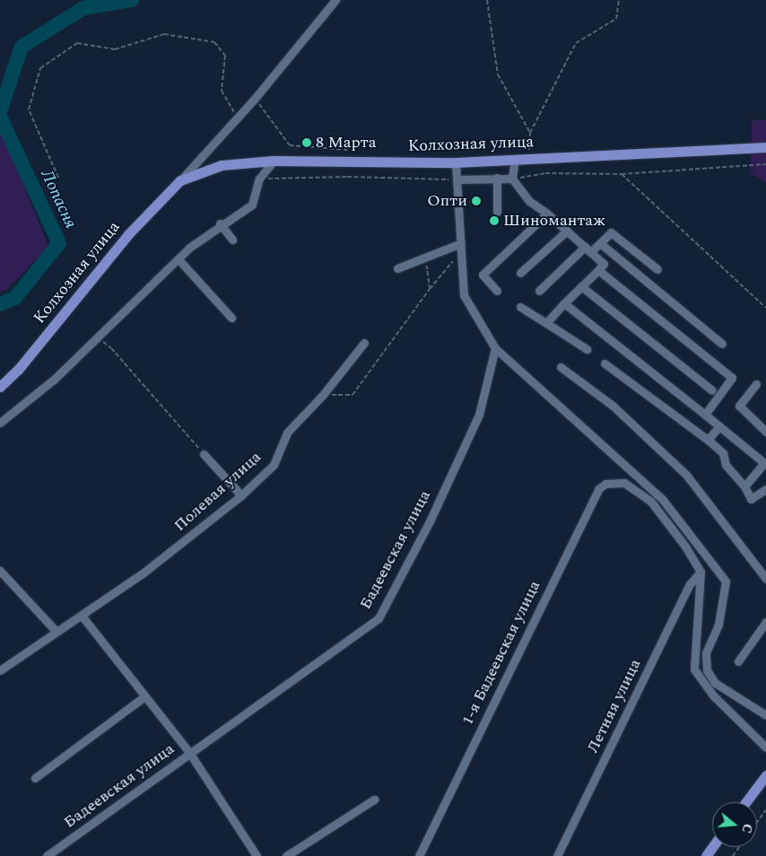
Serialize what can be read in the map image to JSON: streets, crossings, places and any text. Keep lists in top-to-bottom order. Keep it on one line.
{"streets":{"main road":["Колхозная улица"],"street":["Полевая улица","Бадеевская улица","1-я Бадеевская улица","Летняя улица"]},"crossings":[["1-я Бадеевская улица","Летняя улица"]],"water":["Лопасня"],"places":["8 Марта","Опти","Шиномантаж"],"north":"right"}
